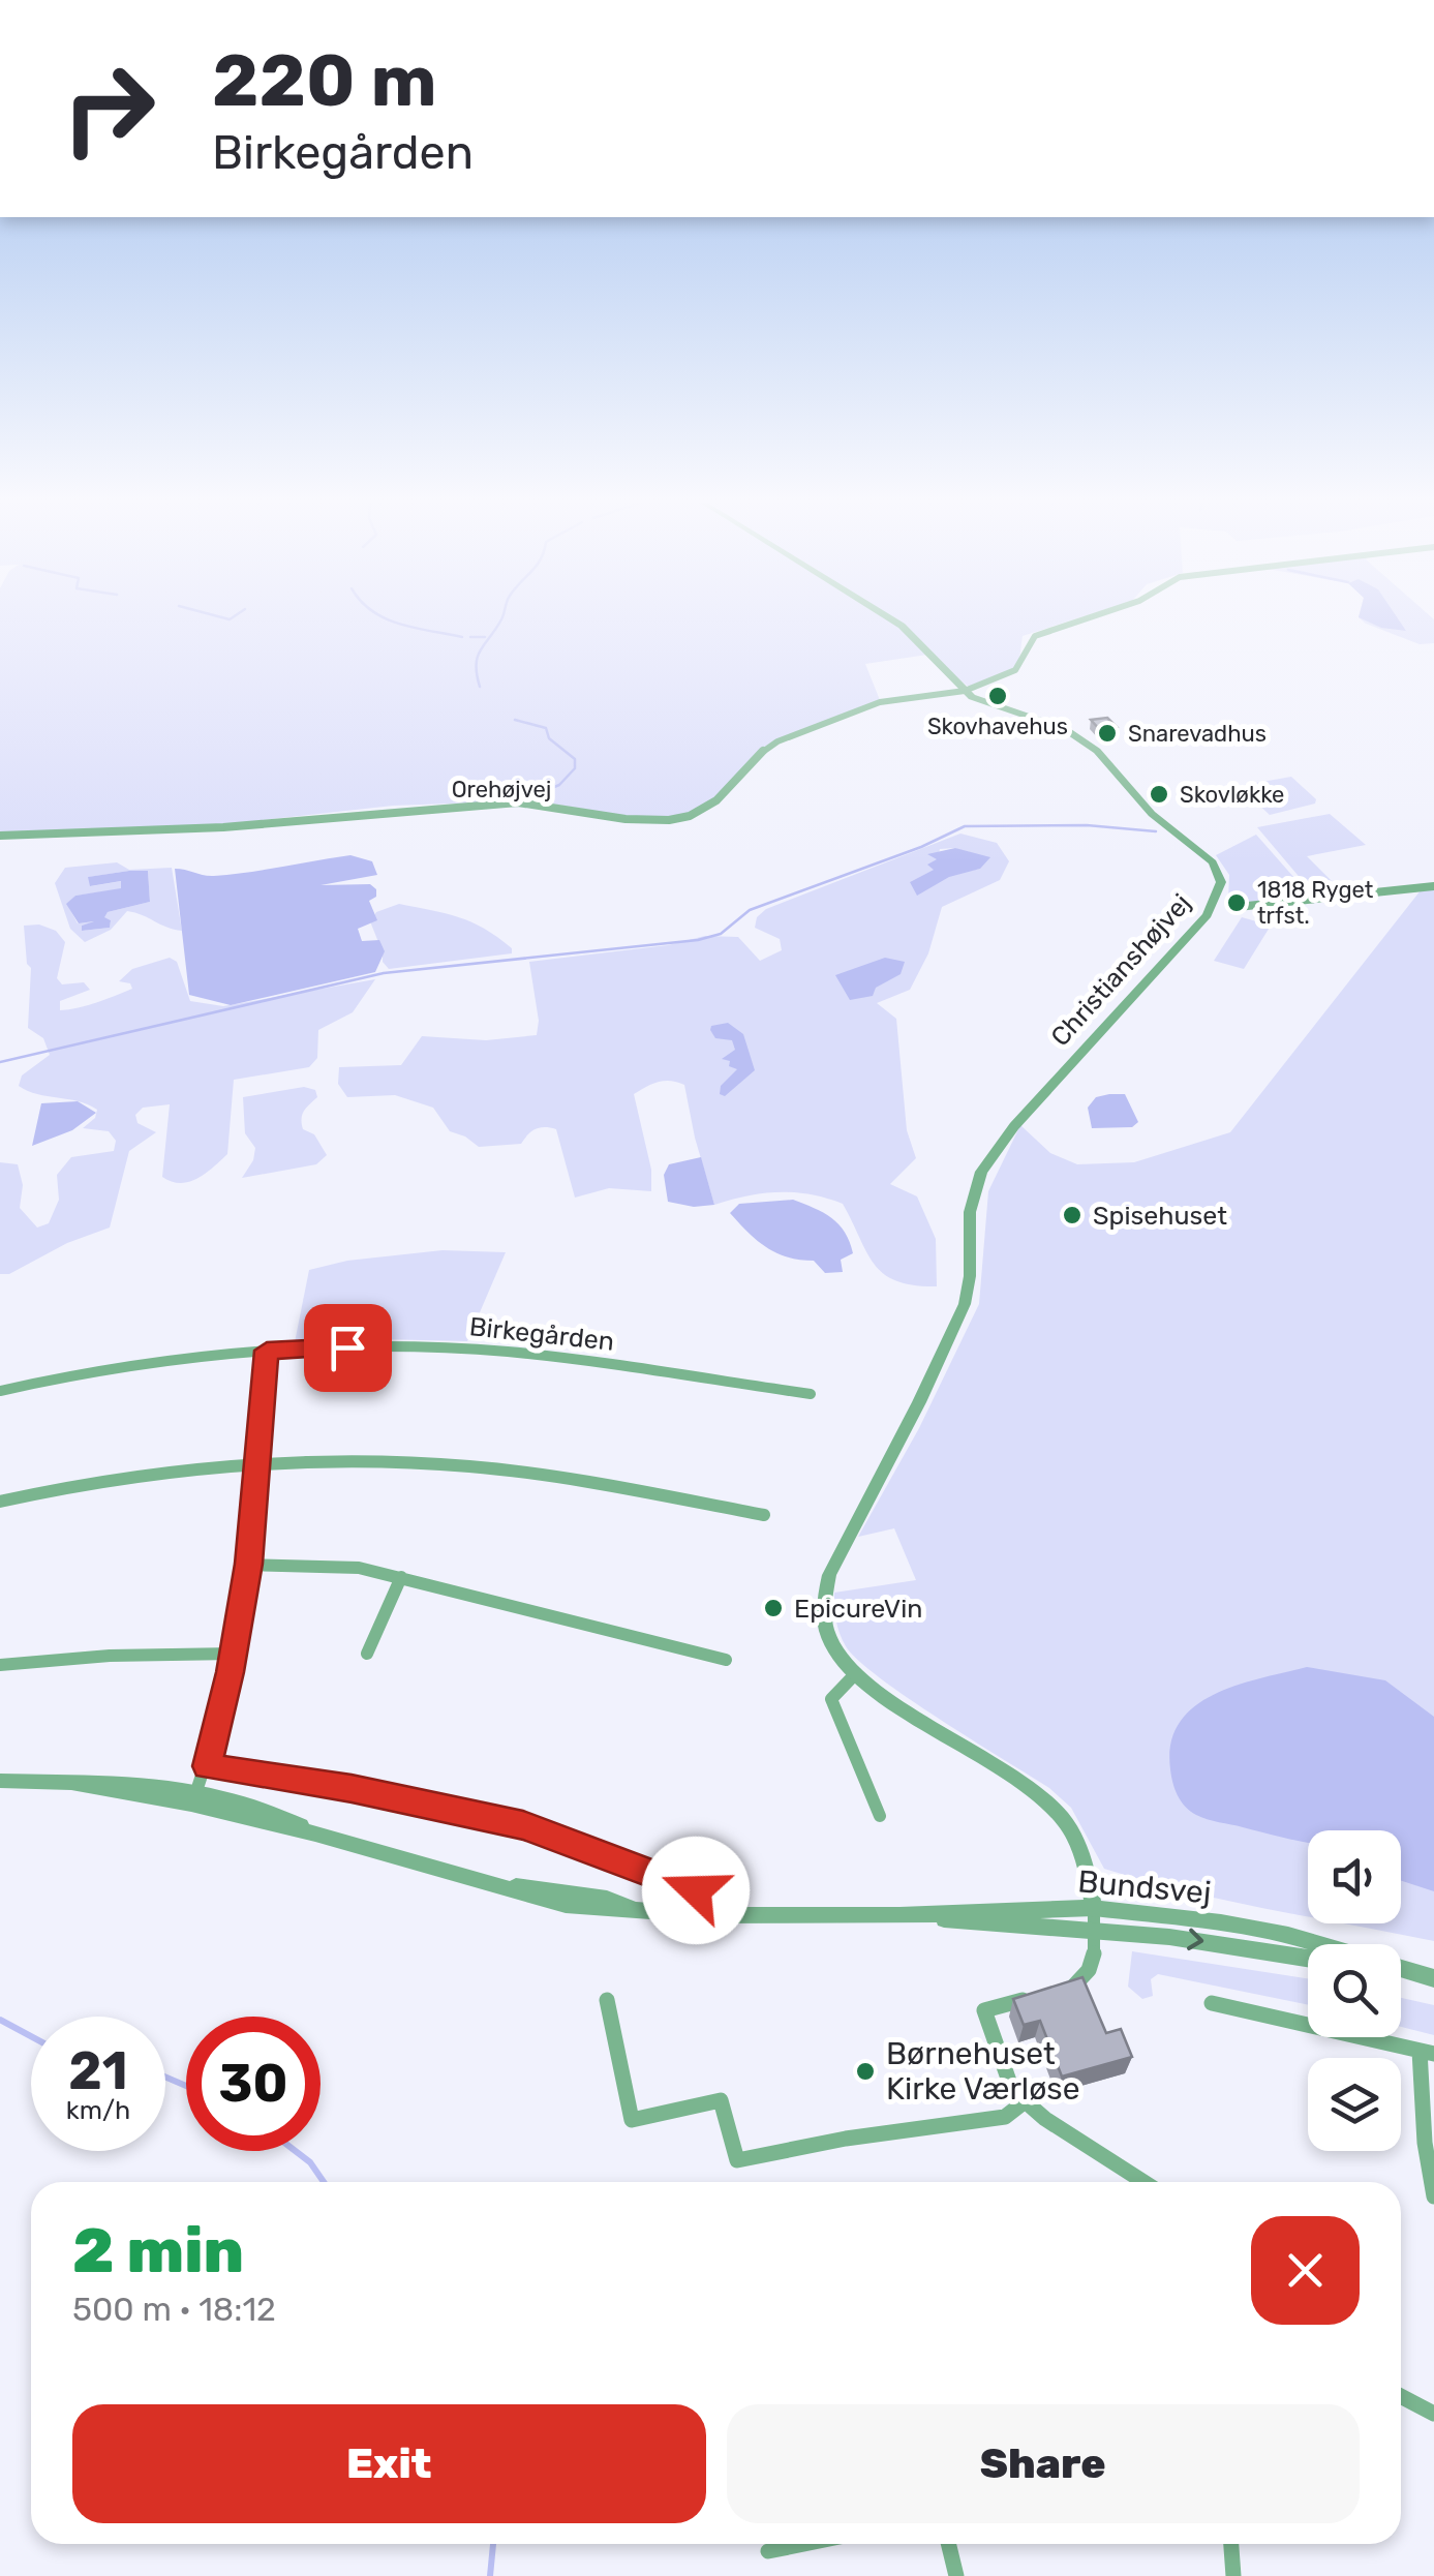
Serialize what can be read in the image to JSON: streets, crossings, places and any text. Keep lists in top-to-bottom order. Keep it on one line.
{"streets":{"street":["Orehøjvej","Christianshøjvej","Birkegården","Bundsvej"]},"crossings":[["Orehøjvej","Christianshøjvej"],["Christianshøjvej","Bundsvej"]],"places":["Skovhavehus","Snarevadhus","Skovløkke","1818 Ryget trfst.","Spisehuset","EpicureVin","Børnehuset Kirke Værløse"],"page":{"turn":["220 m","Birkegården"],"speed":"21 km/h","limit":"30","heading":["2 min","500 m · 18:12"],"buttons":["Exit","Share"]}}
